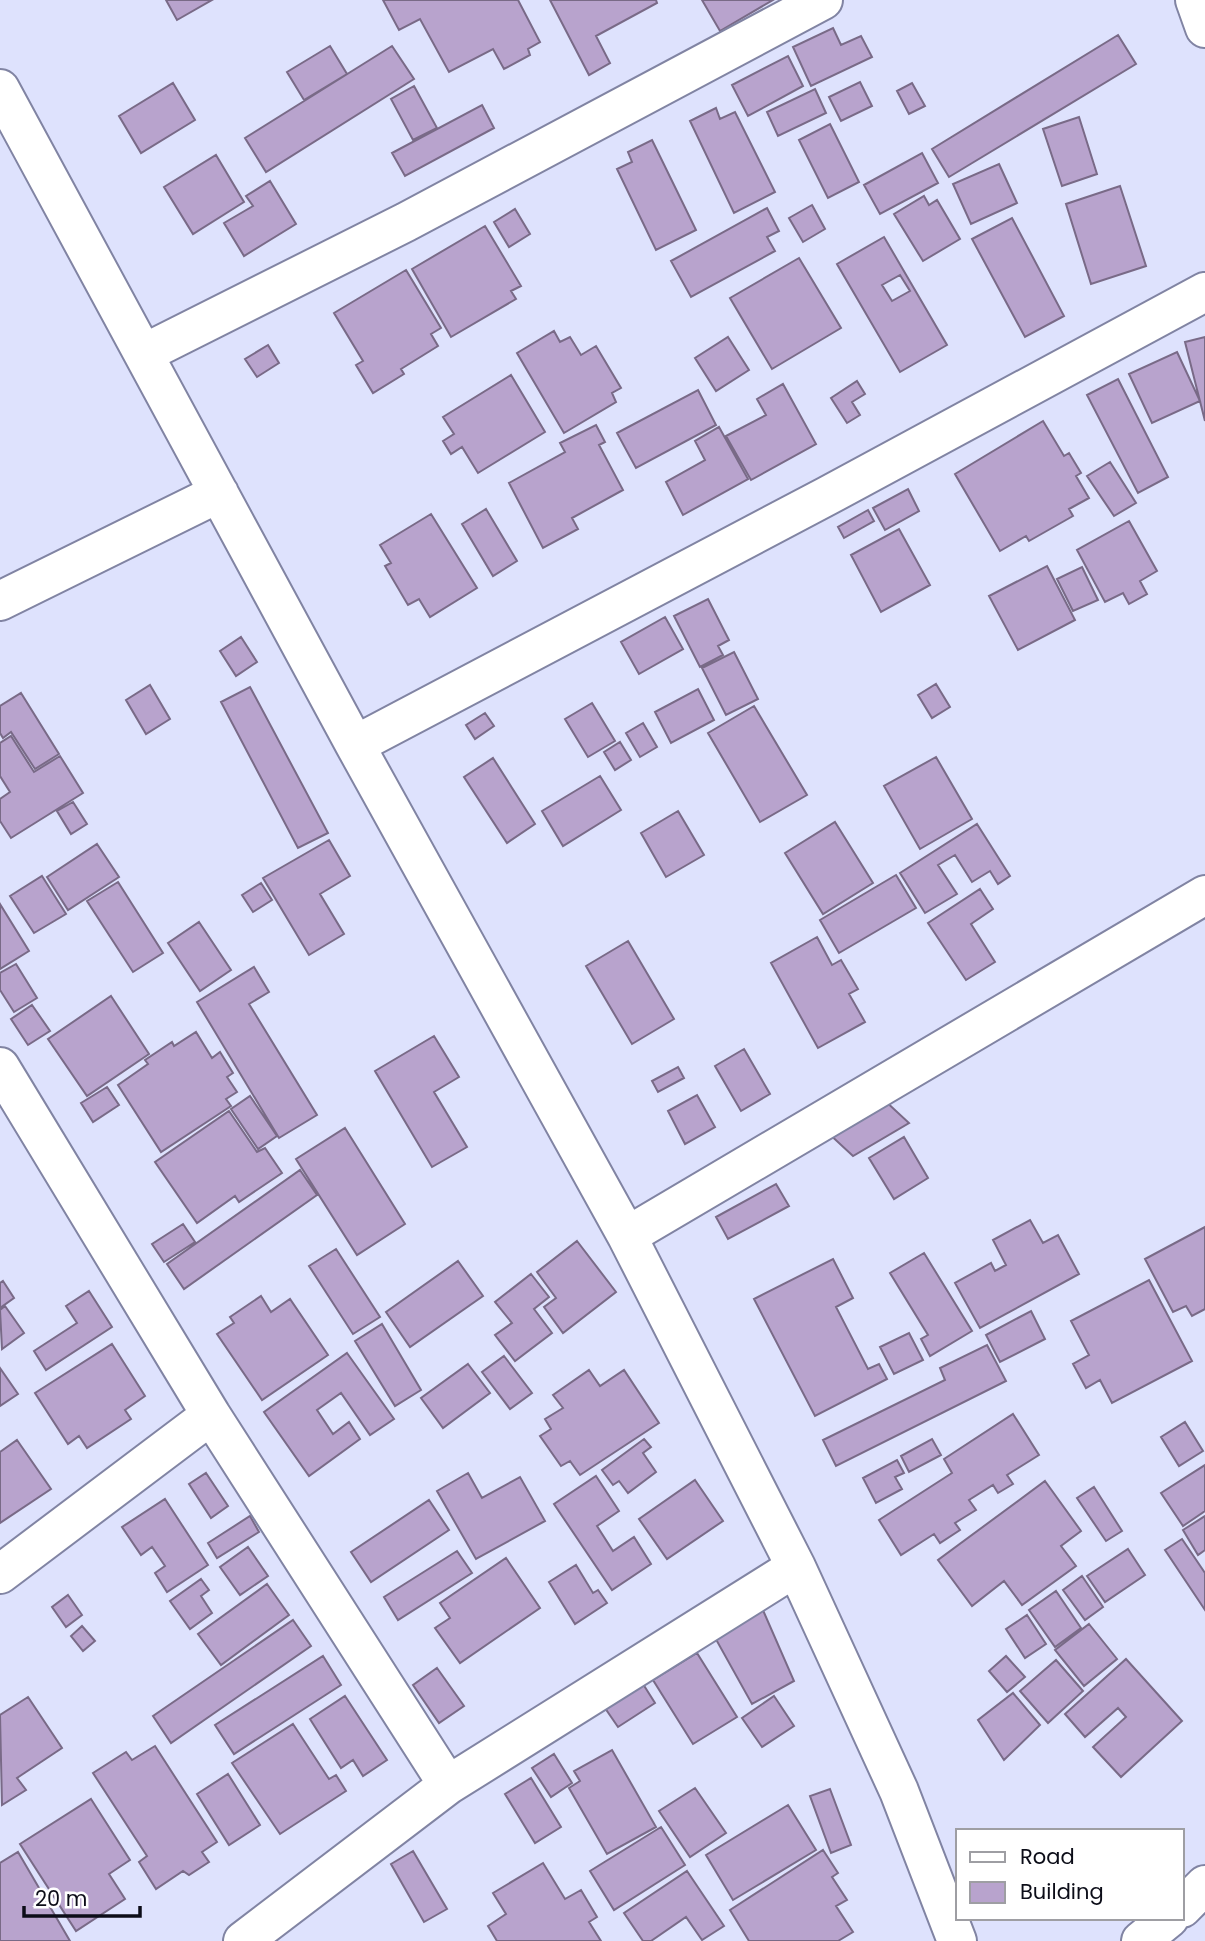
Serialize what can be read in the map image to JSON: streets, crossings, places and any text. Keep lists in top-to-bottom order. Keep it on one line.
{"legend":["Road","Building"],"scale_bar":"20 m"}
